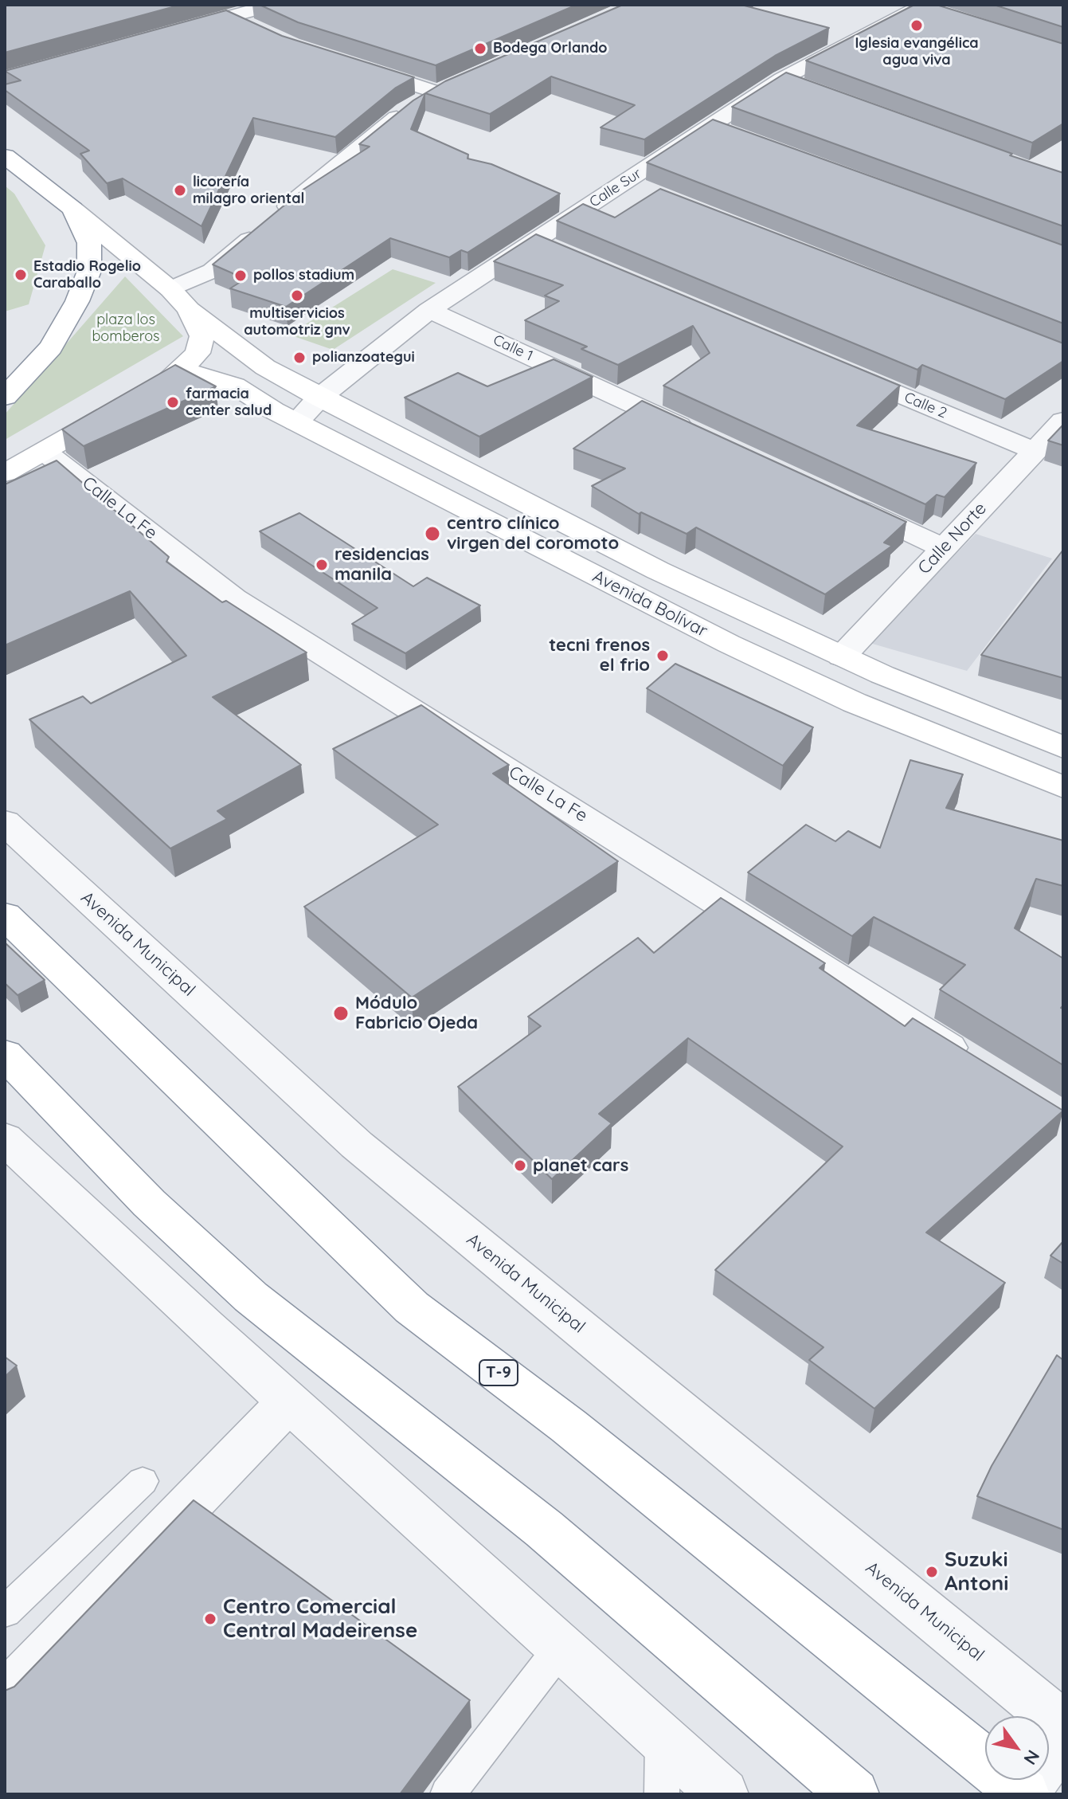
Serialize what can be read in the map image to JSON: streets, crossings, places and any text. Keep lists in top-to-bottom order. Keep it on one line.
{"streets":{"main road":["Avenida Bolívar","T-9"],"street":["Calle Sur","Calle 1","Calle 2","Calle La Fe","Calle Norte","Avenida Municipal"]},"crossings":[["Calle Sur","Calle 1"],["Calle Sur","Avenida Bolívar"],["Calle 2","Calle Norte"],["Calle Norte","Avenida Bolívar"]],"parks":["plaza los bomberos"],"places":["Iglesia evangélica agua viva","Bodega Orlando","licorería milagro oriental","Estadio Rogelio Caraballo","pollos stadium","multiservicios automotriz gnv","polianzoategui","farmacia center salud","centro clínico virgen del coromoto","residencias manila","tecni frenos el frio","Módulo Fabricio Ojeda","planet cars","Suzuki Antoni","Centro Comercial Central Madeirense"],"north":"bottom right"}
